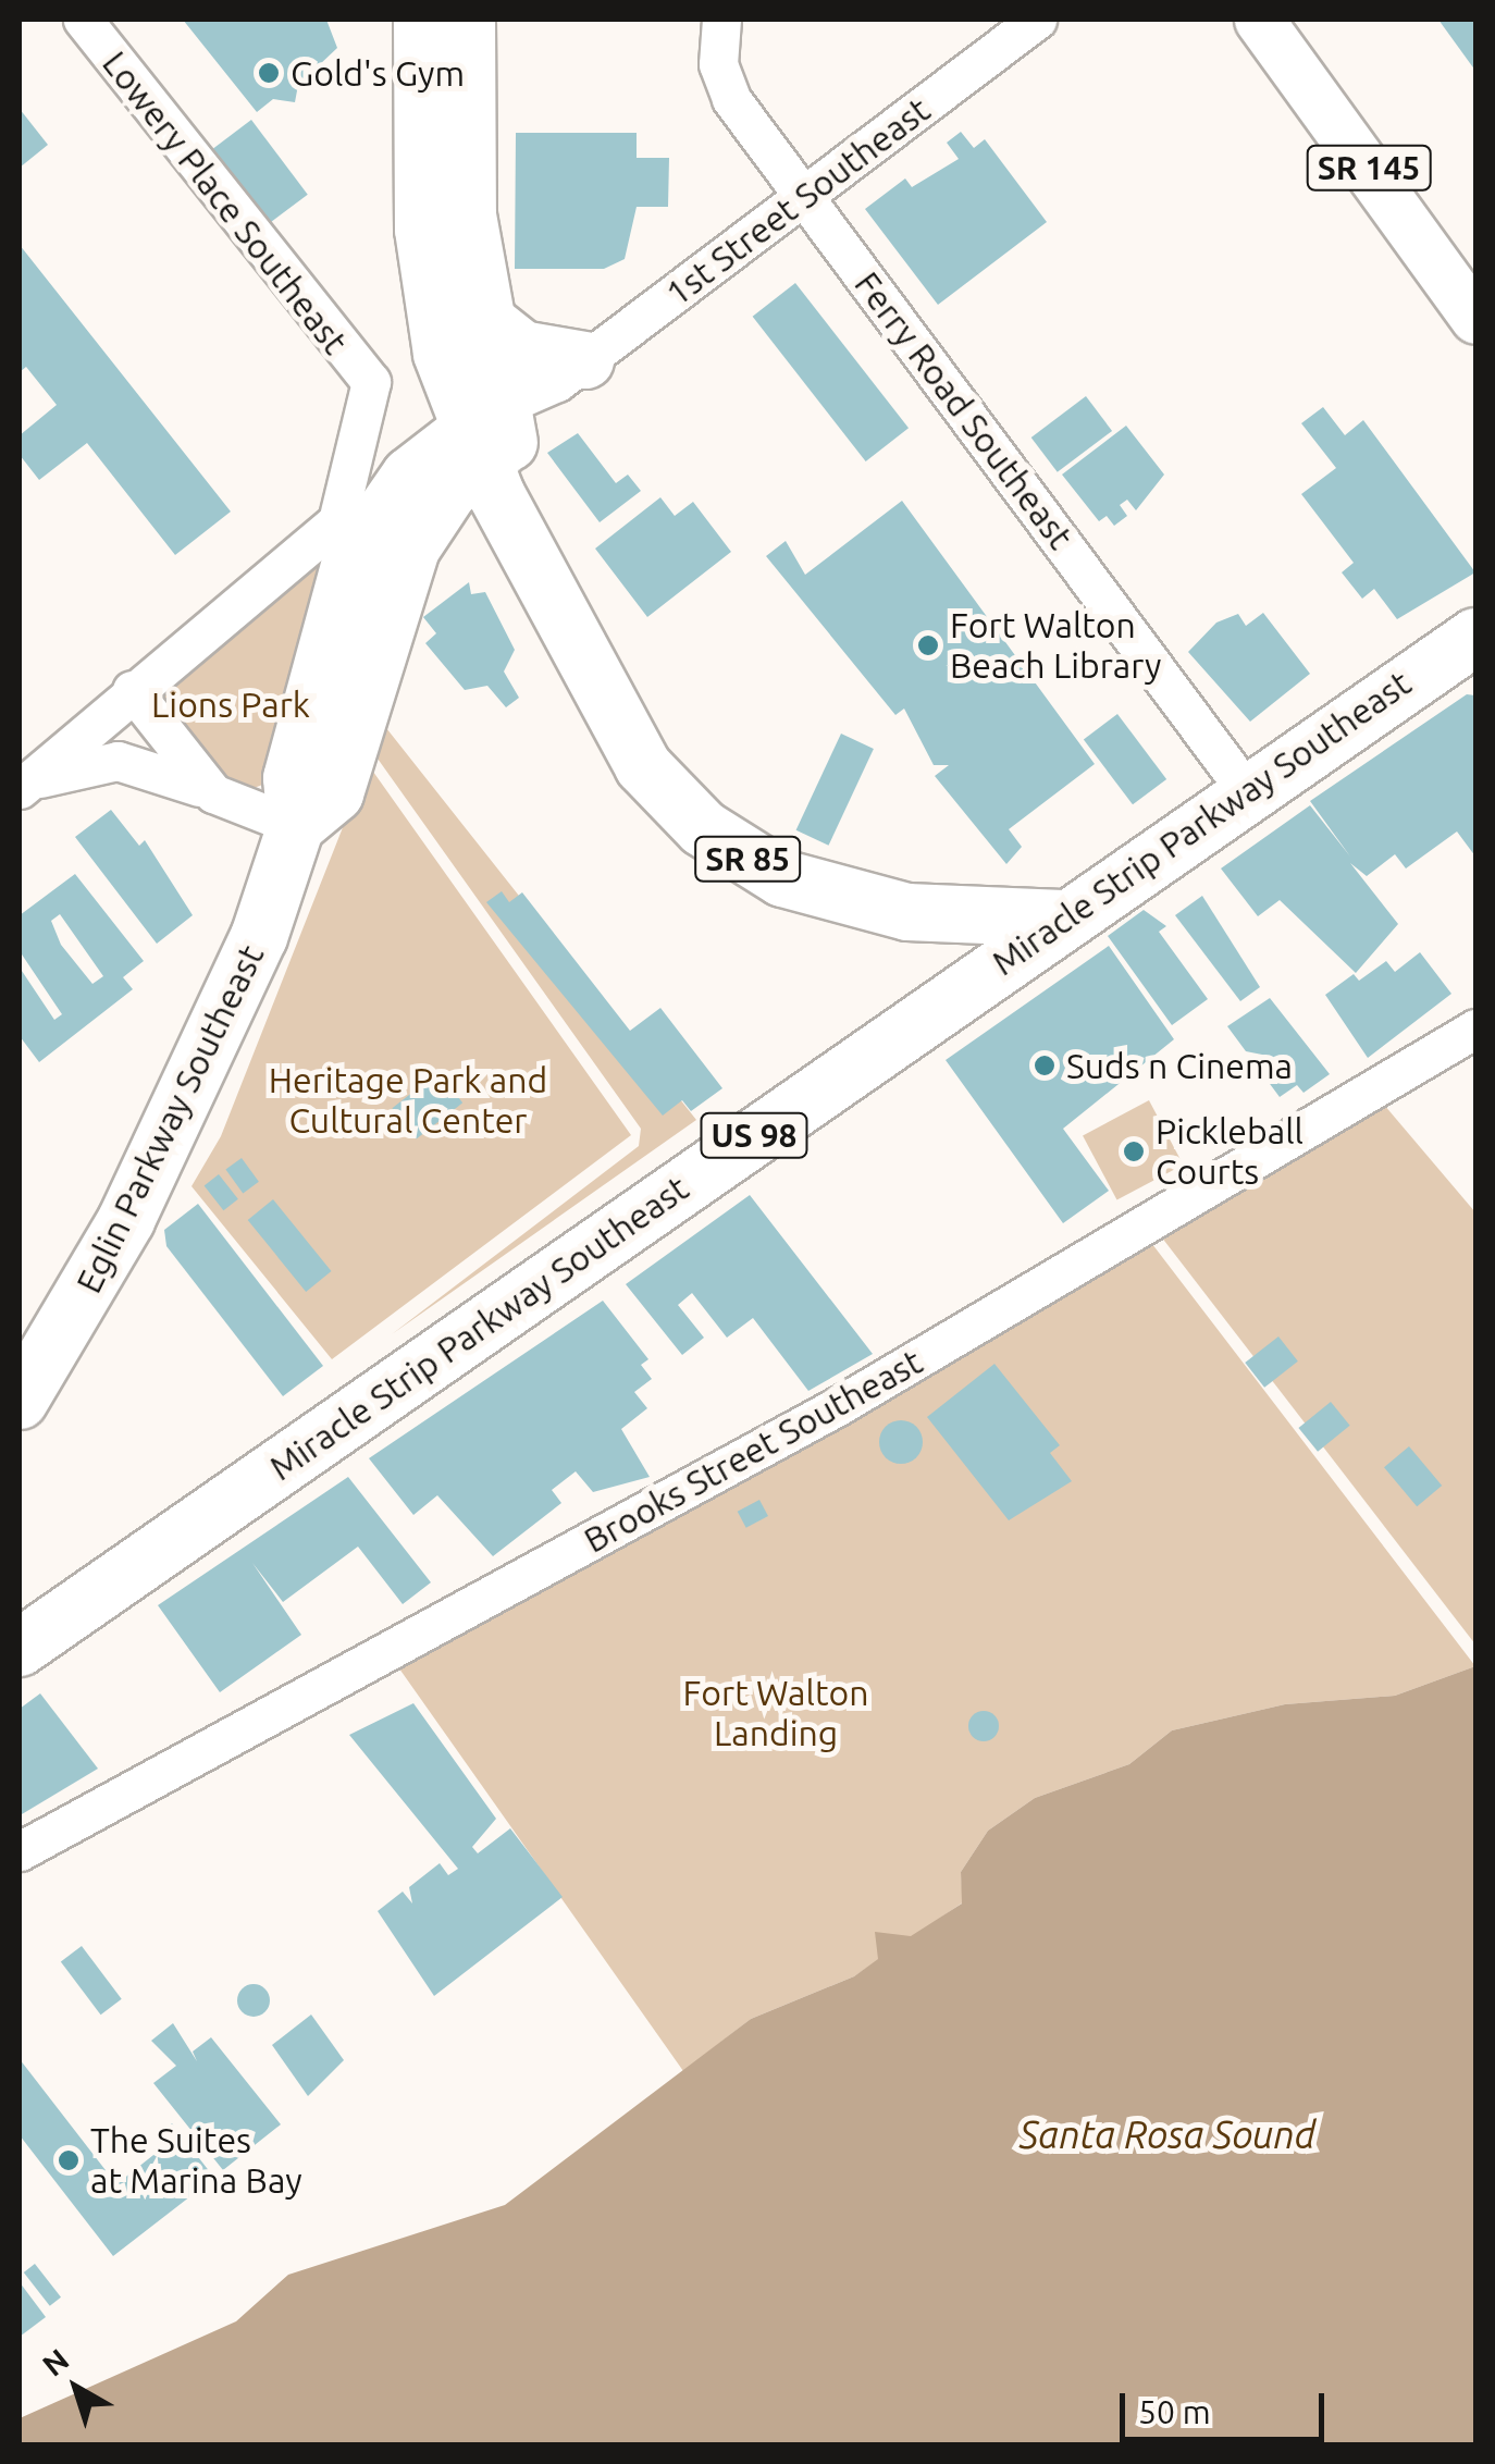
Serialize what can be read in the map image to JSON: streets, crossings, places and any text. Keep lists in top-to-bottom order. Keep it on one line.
{"streets":{"highway":["Miracle Strip Parkway Southeast","SR 85","Eglin Parkway Southeast","US 98"],"main road":["SR 145"],"street":["1st Street Southeast","Lowery Place Southeast","Ferry Road Southeast","Brooks Street Southeast"]},"crossings":[["1st Street Southeast","Ferry Road Southeast"],["1st Street Southeast","Eglin Parkway Southeast"],["Ferry Road Southeast","Miracle Strip Parkway Southeast"],["Miracle Strip Parkway Southeast","SR 85"],["SR 85","Eglin Parkway Southeast"]],"water":["Santa Rosa Sound"],"parks":["Lions Park","Heritage Park and Cultural Center","Fort Walton Landing"],"places":["Gold's Gym","Fort Walton Beach Library","Suds n Cinema","Pickleball Courts","The Suites at Marina Bay"],"scale_bar":"50 m","north":"top left"}
